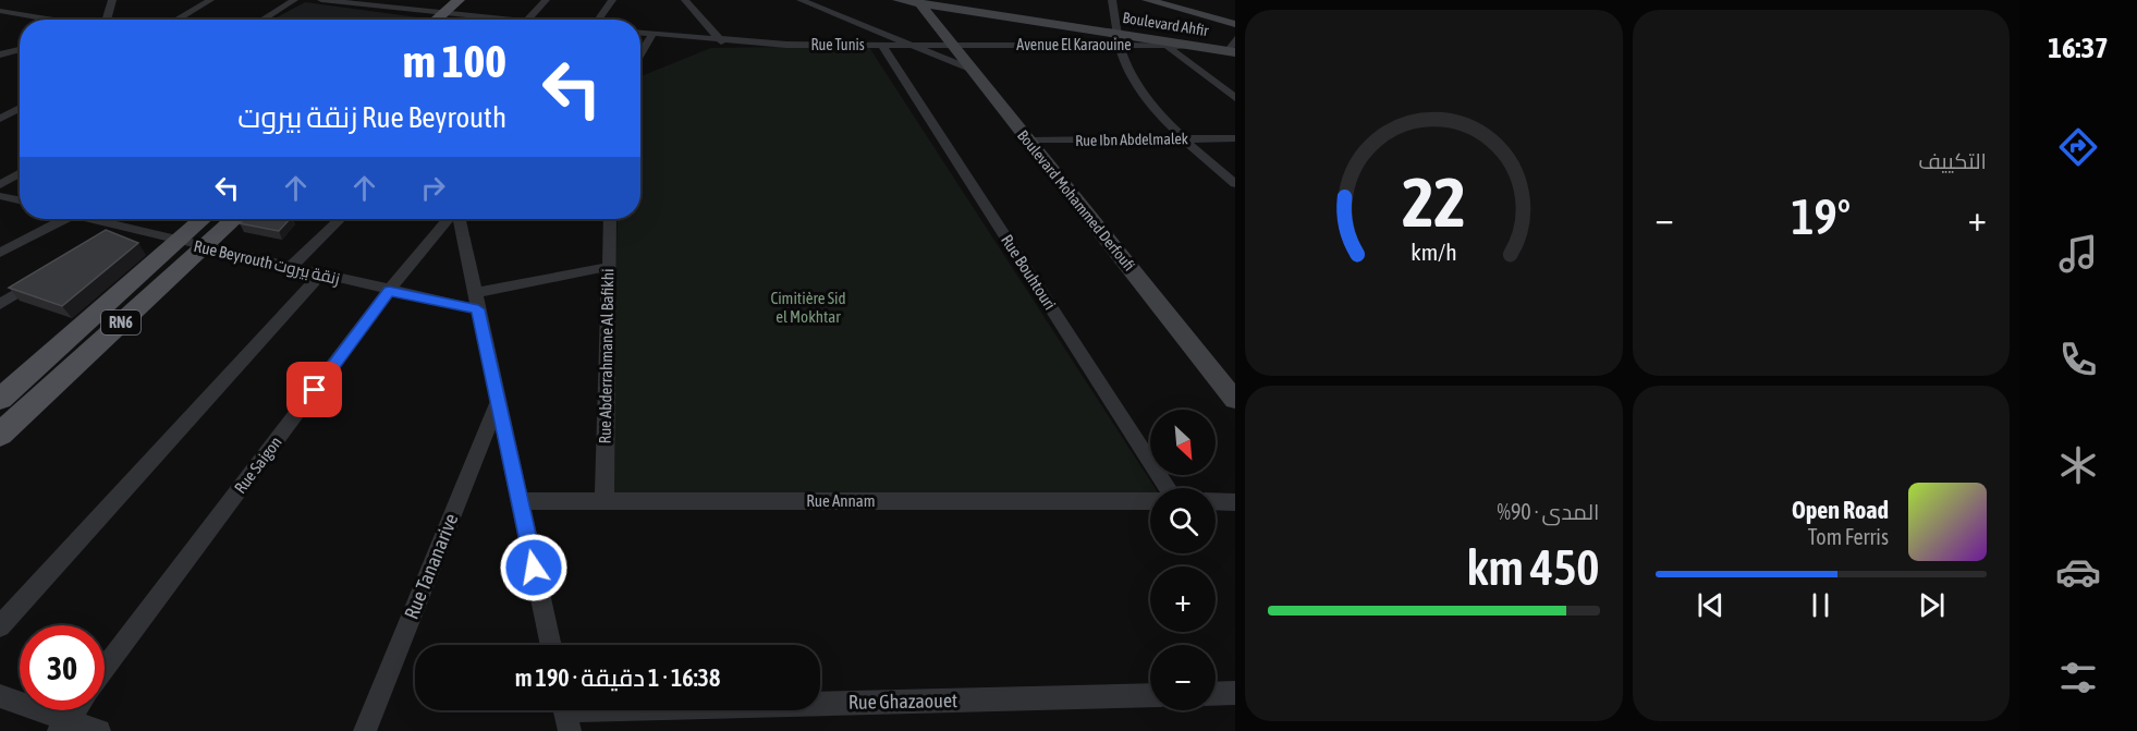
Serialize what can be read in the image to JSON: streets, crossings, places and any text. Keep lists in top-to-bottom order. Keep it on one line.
{"streets":{"main road":["RN6"],"street":["Boulevard Ahfir","Rue Tunis","Avenue El Karaouine","Rue Ibn Abdelmalek","Boulevard Mohammed Derfoufi","Rue Beyrouth زنقة بيروت","Rue Bouhtouri","Rue Abderrahmane Al Bafikhi","Rue Saigon","Rue Annam","Rue Tananarive","Rue Ghazaouet"]},"crossings":[["Boulevard Ahfir","Avenue El Karaouine"],["Boulevard Ahfir","Boulevard Mohammed Derfoufi"],["Rue Tunis","Avenue El Karaouine"],["Rue Tunis","Boulevard Mohammed Derfoufi"],["Rue Tunis","Rue Bouhtouri"],["Avenue El Karaouine","Boulevard Mohammed Derfoufi"],["Rue Ibn Abdelmalek","Boulevard Mohammed Derfoufi"],["Rue Beyrouth زنقة بيروت","RN6"],["Rue Beyrouth زنقة بيروت","Rue Saigon"],["Rue Abderrahmane Al Bafikhi","Rue Annam"]],"parks":["Cimitière Sid el Mokhtar"],"north":"bottom right","page":{"tabs":"16:37","tile":["التكييف",["المدى · 90%","450 km"]],"turn":["100 m","Rue Beyrouth زنقة بيروت"],"heat":["−","19°","+"],"map_buttons":["+","−"],"song":["Open Road","Tom Ferris"],"limit":"30","trip":"16:38 · 1 دقيقة · 190 m","gauge":["22","km/h"]}}
